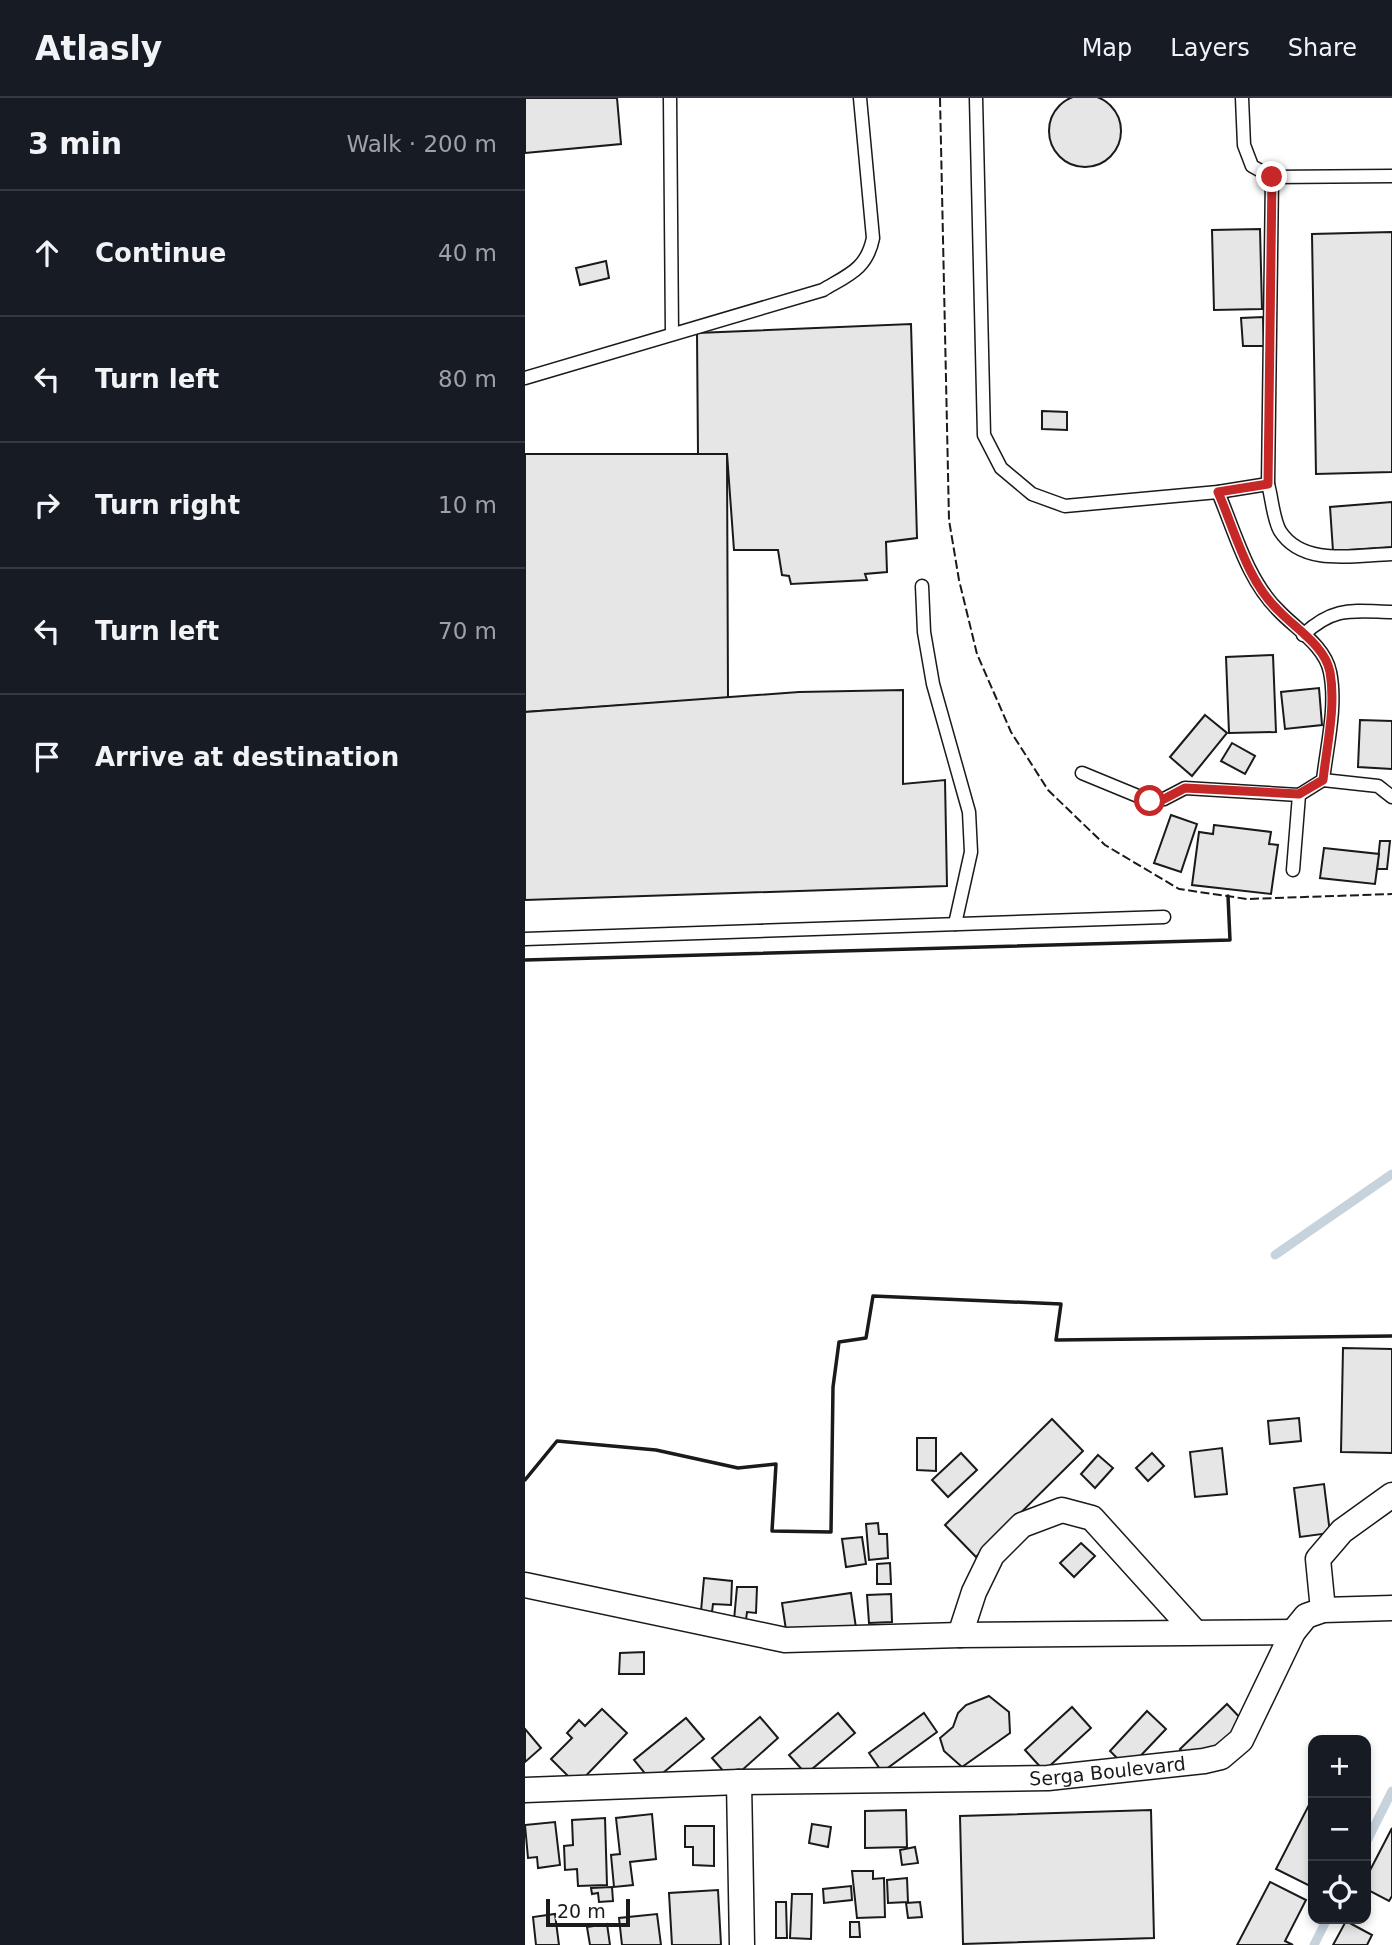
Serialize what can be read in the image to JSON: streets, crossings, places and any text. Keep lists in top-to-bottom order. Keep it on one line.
{"streets":{"street":["Serga Boulevard"]},"scale_bar":"20 m","page":{"header":"Atlasly","nav":["Map","Layers","Share"],"heading":["3 min","Walk · 200 m"],"list":[["Continue","40 m"],["Turn left","80 m"],["Turn right","10 m"],["Turn left","70 m"],"Arrive at destination"],"map_buttons":["+","−"],"scale":"20 m"}}
